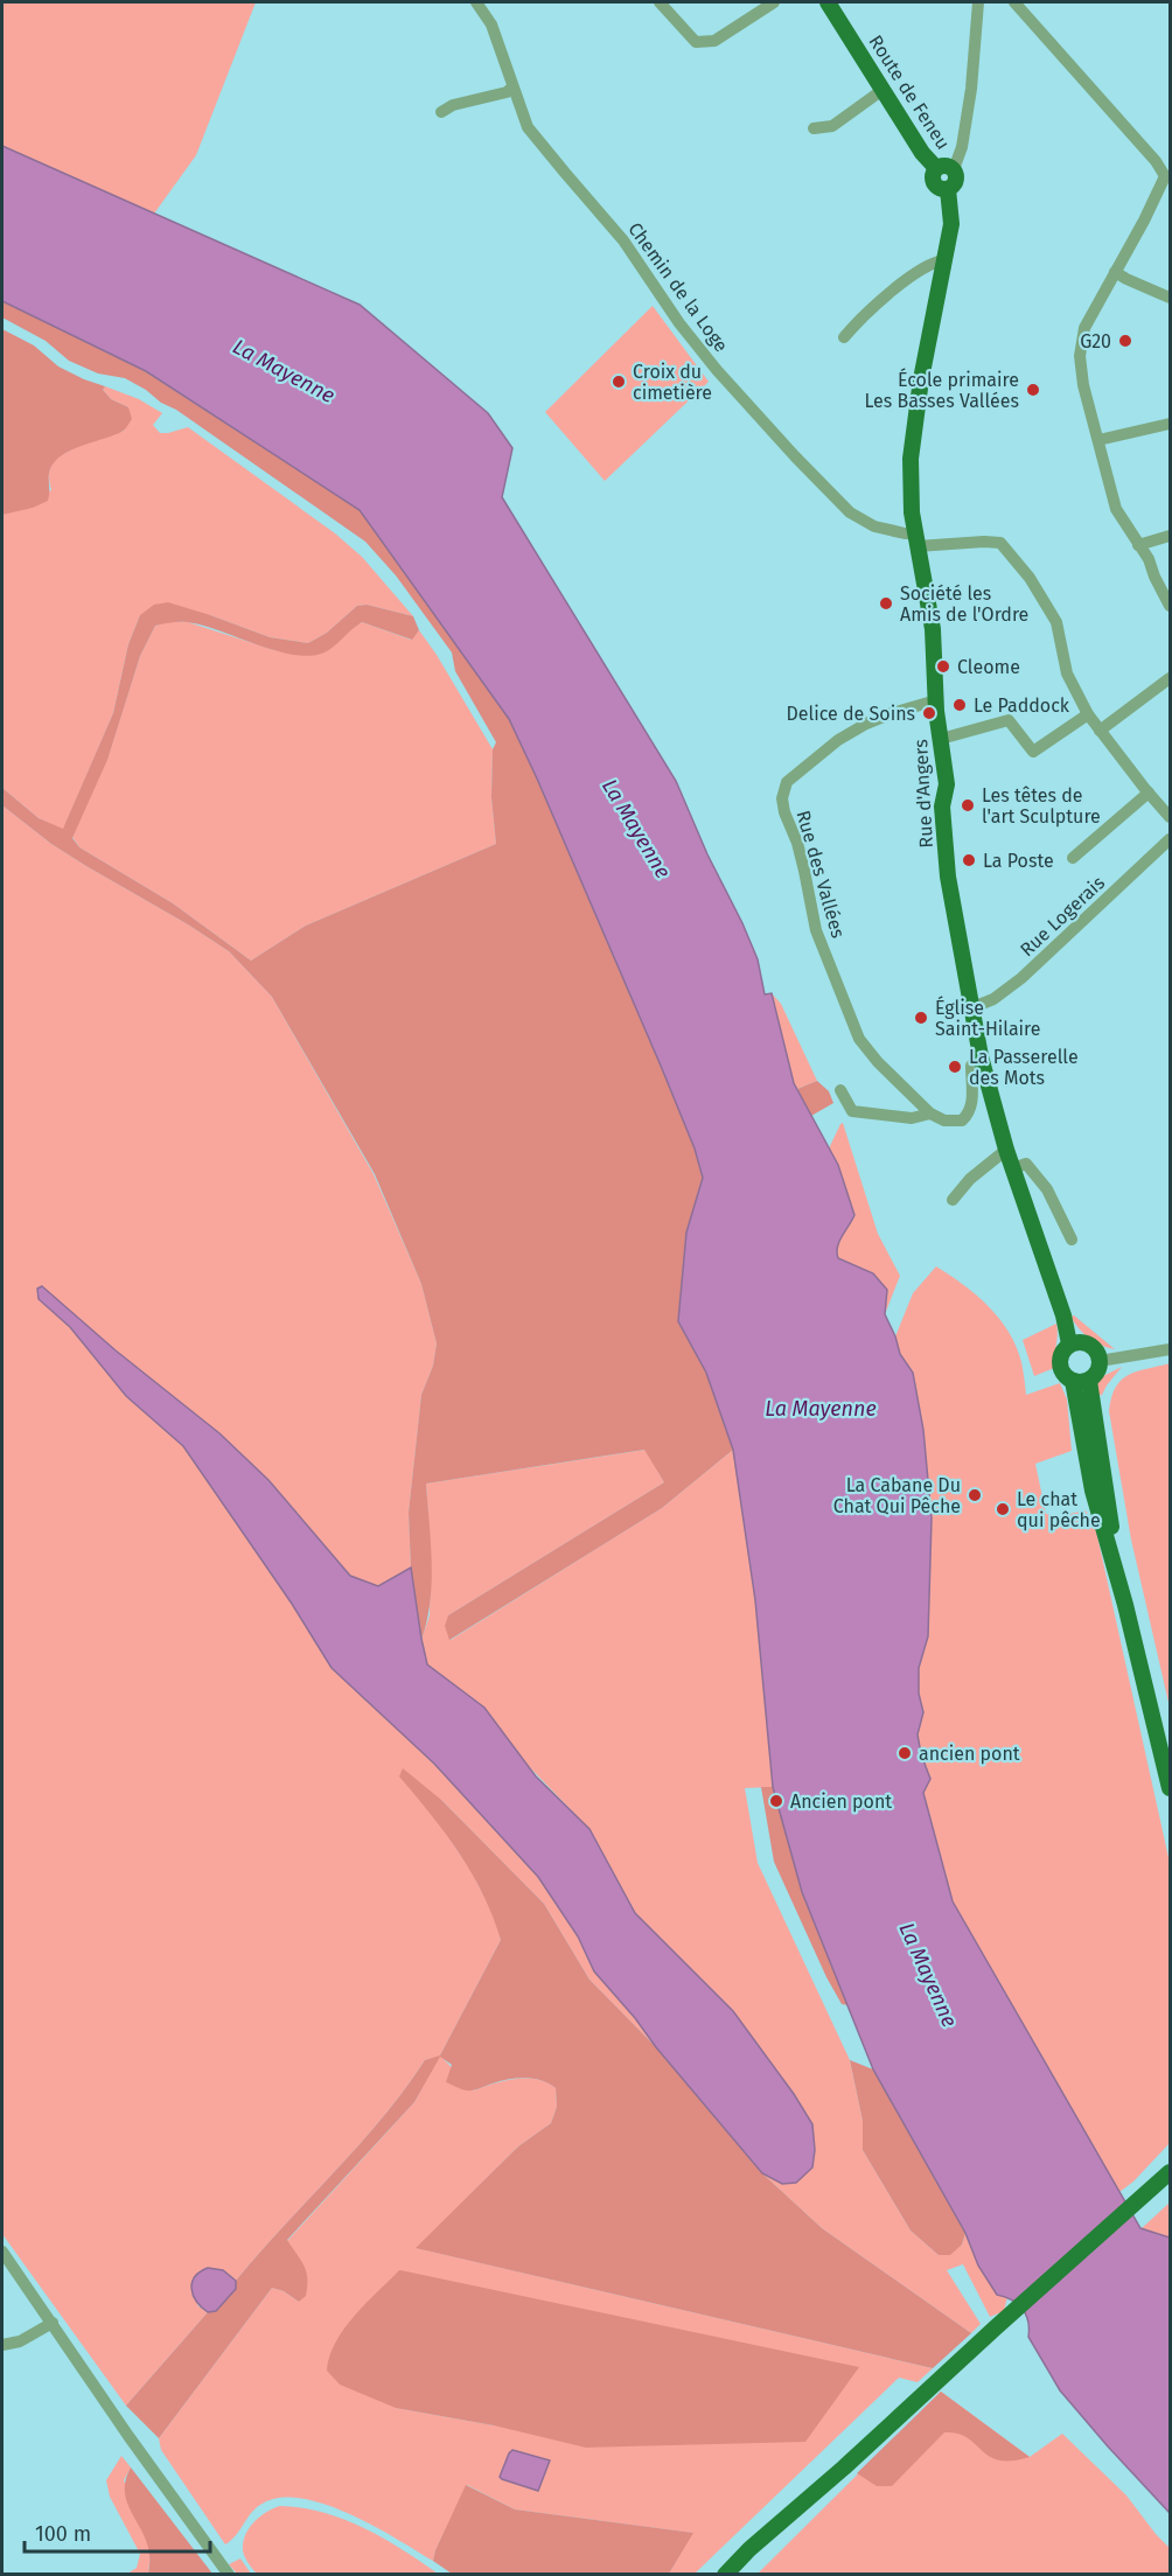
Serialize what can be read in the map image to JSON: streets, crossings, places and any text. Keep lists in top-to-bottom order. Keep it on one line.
{"streets":{"main road":["Route de Feneu","Rue d'Angers"],"street":["Chemin de la Loge","Rue des Vallées","Rue Logerais"]},"crossings":[["Route de Feneu","Rue d'Angers"],["Chemin de la Loge","Rue d'Angers"],["Rue d'Angers","Rue des Vallées"],["Rue d'Angers","Rue Logerais"]],"water":["La Mayenne"],"places":["G20","Croix du cimetière","École primaire Les Basses Vallées","Société les Amis de l'Ordre","Cleome","Le Paddock","Delice de Soins","Les têtes de l'art Sculpture","La Poste","Église Saint-Hilaire","La Passerelle des Mots","La Cabane Du Chat Qui Pêche","Le chat qui pêche","ancien pont","Ancien pont"],"scale_bar":"100 m"}
